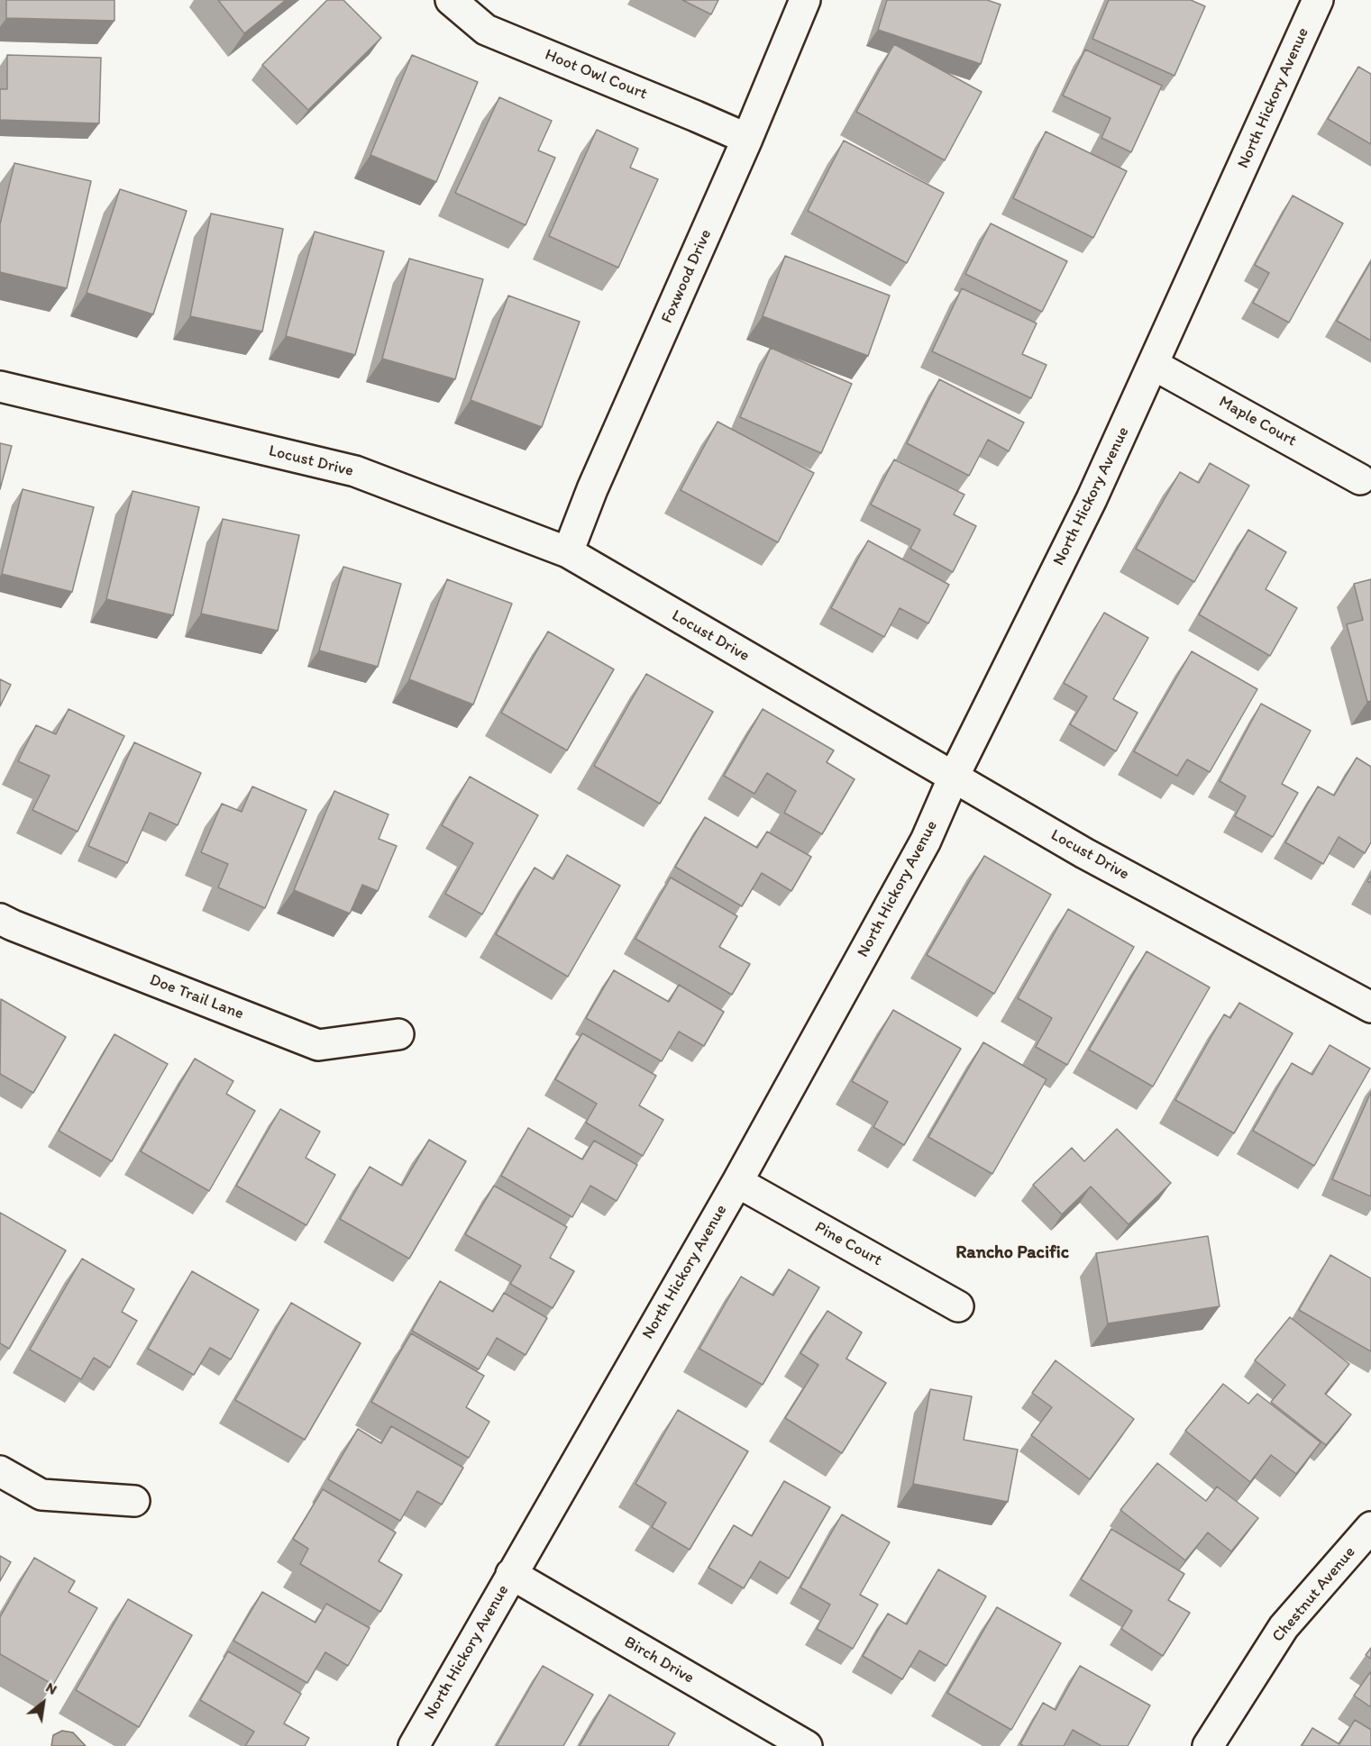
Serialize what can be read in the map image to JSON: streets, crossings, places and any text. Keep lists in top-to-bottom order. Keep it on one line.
{"streets":{"street":["Hoot Owl Court","North Hickory Avenue","Foxwood Drive","Maple Court","Locust Drive","Doe Trail Lane","Pine Court","Chestnut Avenue","Birch Drive"]},"crossings":[["Hoot Owl Court","Foxwood Drive"],["North Hickory Avenue","Maple Court"],["North Hickory Avenue","Locust Drive"],["North Hickory Avenue","Pine Court"],["North Hickory Avenue","Birch Drive"],["Foxwood Drive","Locust Drive"]],"districts":["Rancho Pacific"],"north":"top right"}
